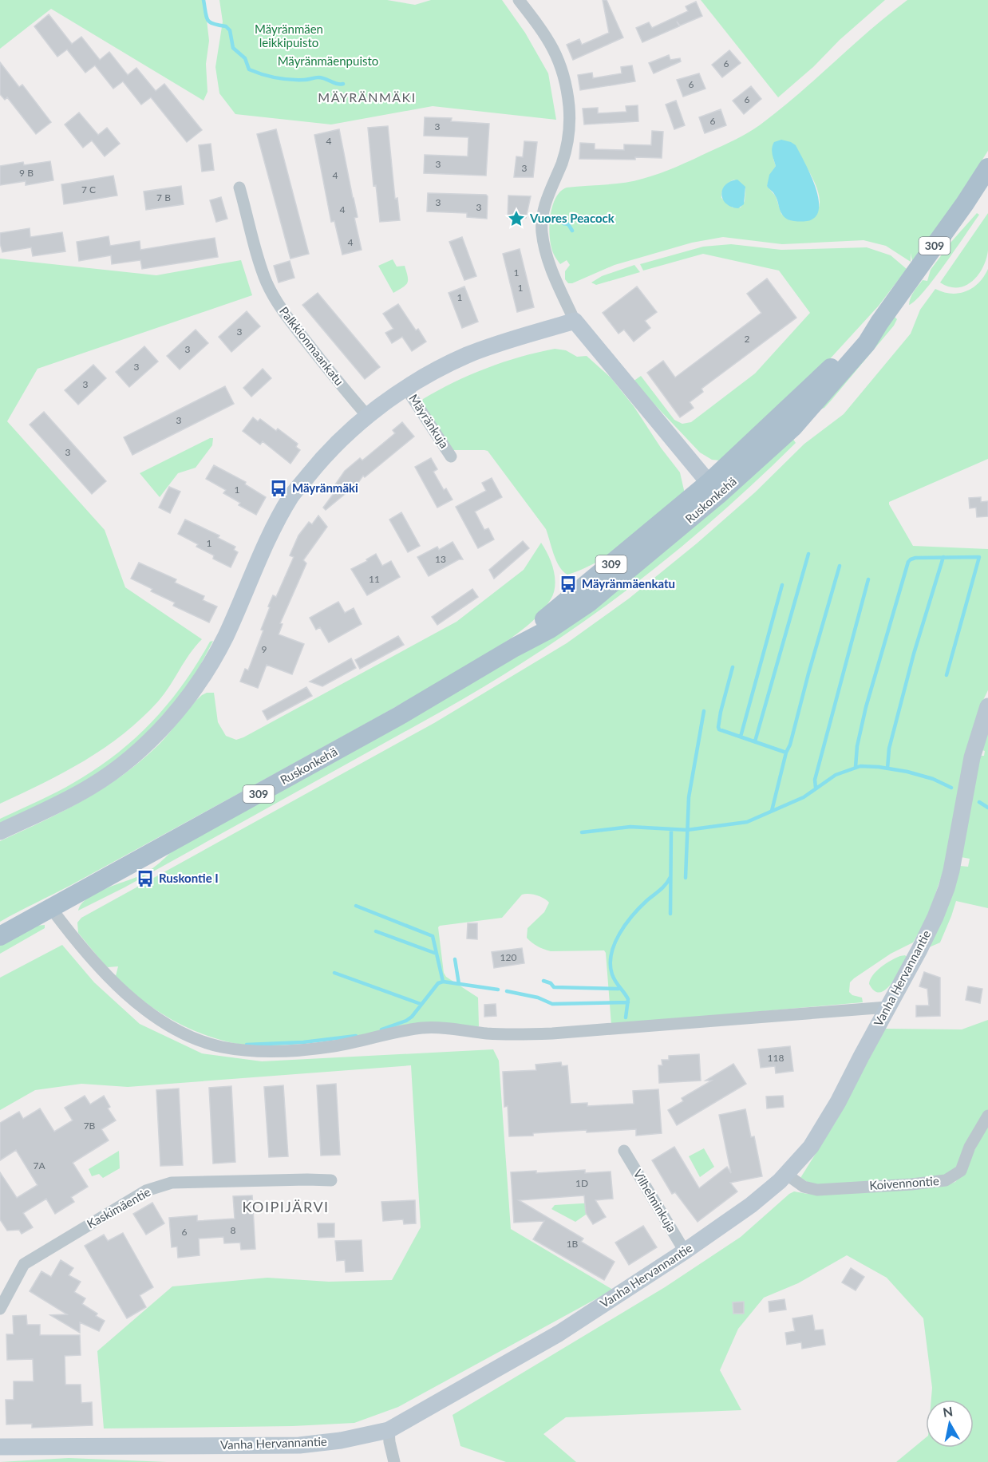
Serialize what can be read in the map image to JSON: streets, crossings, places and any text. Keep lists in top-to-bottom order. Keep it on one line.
{"streets":{"main road":["309","Ruskonkehä"],"street":["Palkkionmaankatu","Mäyränkuja","Vanha Hervannantie","Koivennontie","Vilhelminkuja","Kaskimäentie"]},"crossings":[["Vanha Hervannantie","Koivennontie"],["Vanha Hervannantie","Vilhelminkuja"]],"districts":["MÄYRÄNMÄKI","KOIPIJÄRVI"],"parks":["Mäyränmäen leikkipuisto","Mäyränmäenpuisto"],"places":{"place":["Vuores Peacock"],"bus stop":["Mäyränmäki","Mäyränmäenkatu","Ruskontie I"]},"house_numbers":["6","6","6","6","3","4","3","3","9 B","4","7 C","7 B","3","3","4","4","1","1","1","3","2","3","3","3","3","3","1","1","13","11","9","120","118","7B","7A","1D","8","6","1B"],"north":"top"}
